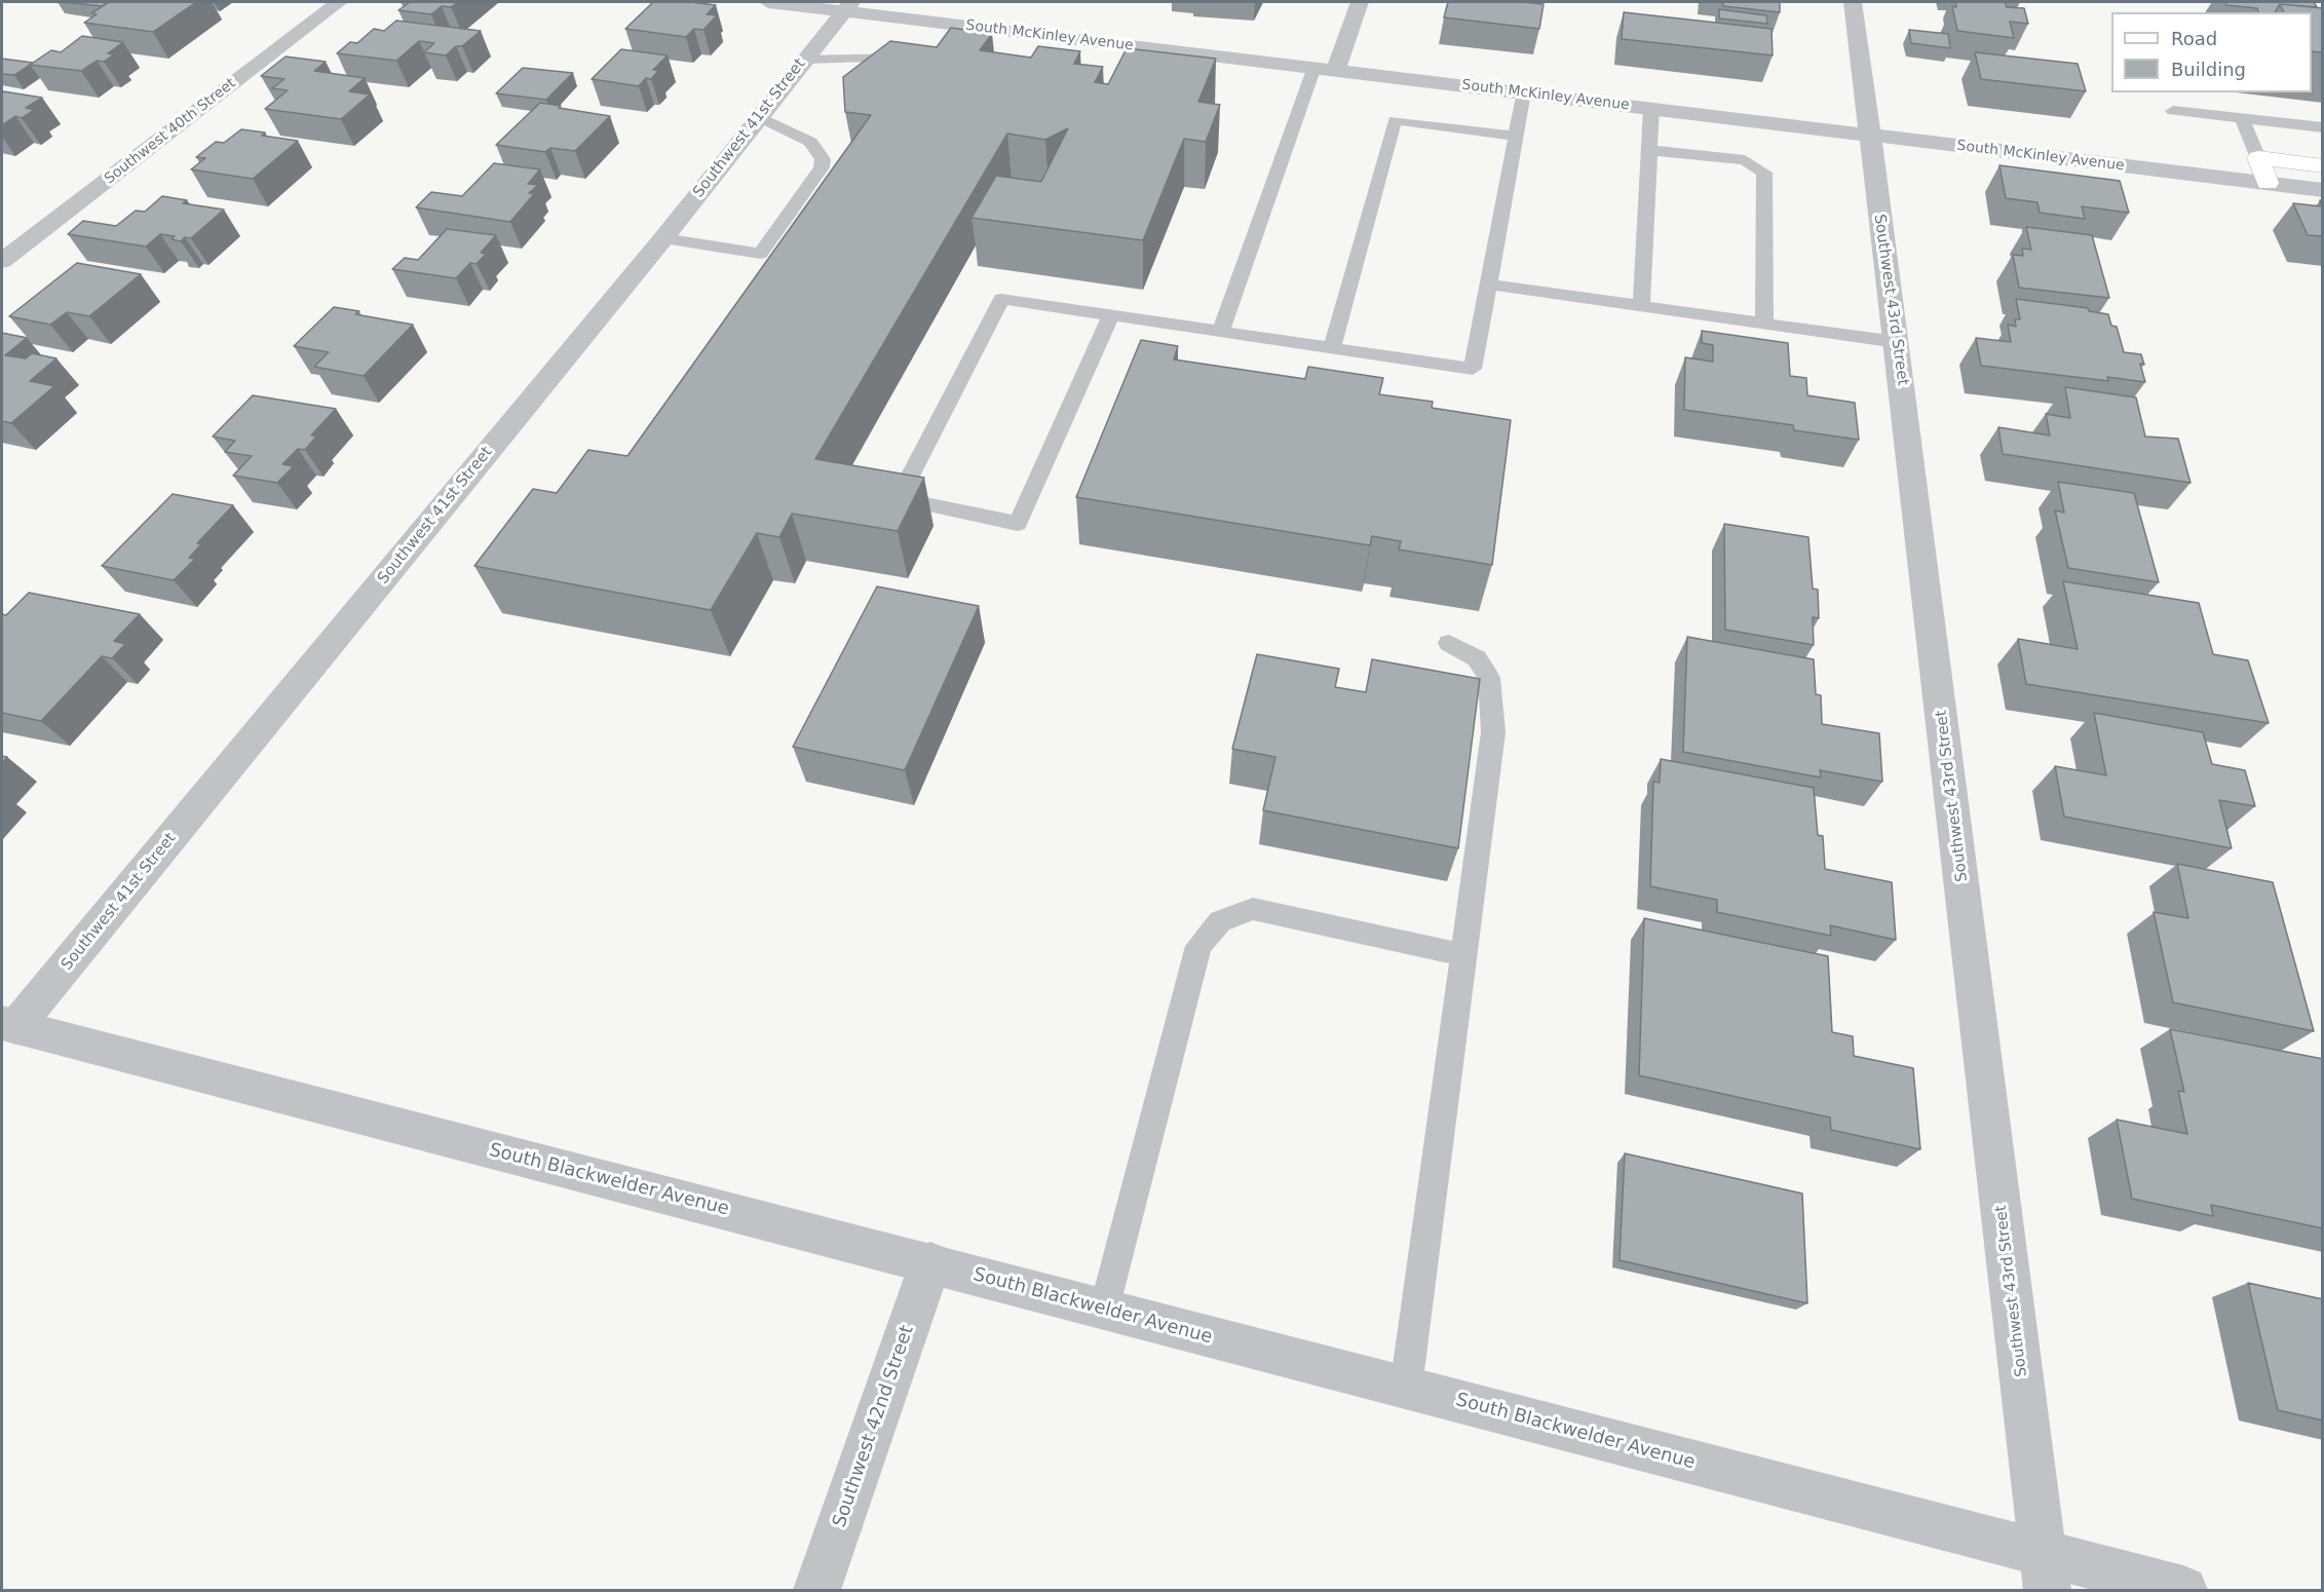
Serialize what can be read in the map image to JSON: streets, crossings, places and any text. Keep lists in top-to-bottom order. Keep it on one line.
{"streets":{"street":["South McKinley Avenue","Southwest 41st Street","Southwest 40th Street","Southwest 43rd Street","South Blackwelder Avenue","Southwest 42nd Street"]},"crossings":[["South McKinley Avenue","Southwest 41st Street"],["South McKinley Avenue","Southwest 43rd Street"],["Southwest 41st Street","South Blackwelder Avenue"],["Southwest 43rd Street","South Blackwelder Avenue"],["South Blackwelder Avenue","Southwest 42nd Street"]],"legend":["Road","Building"]}
